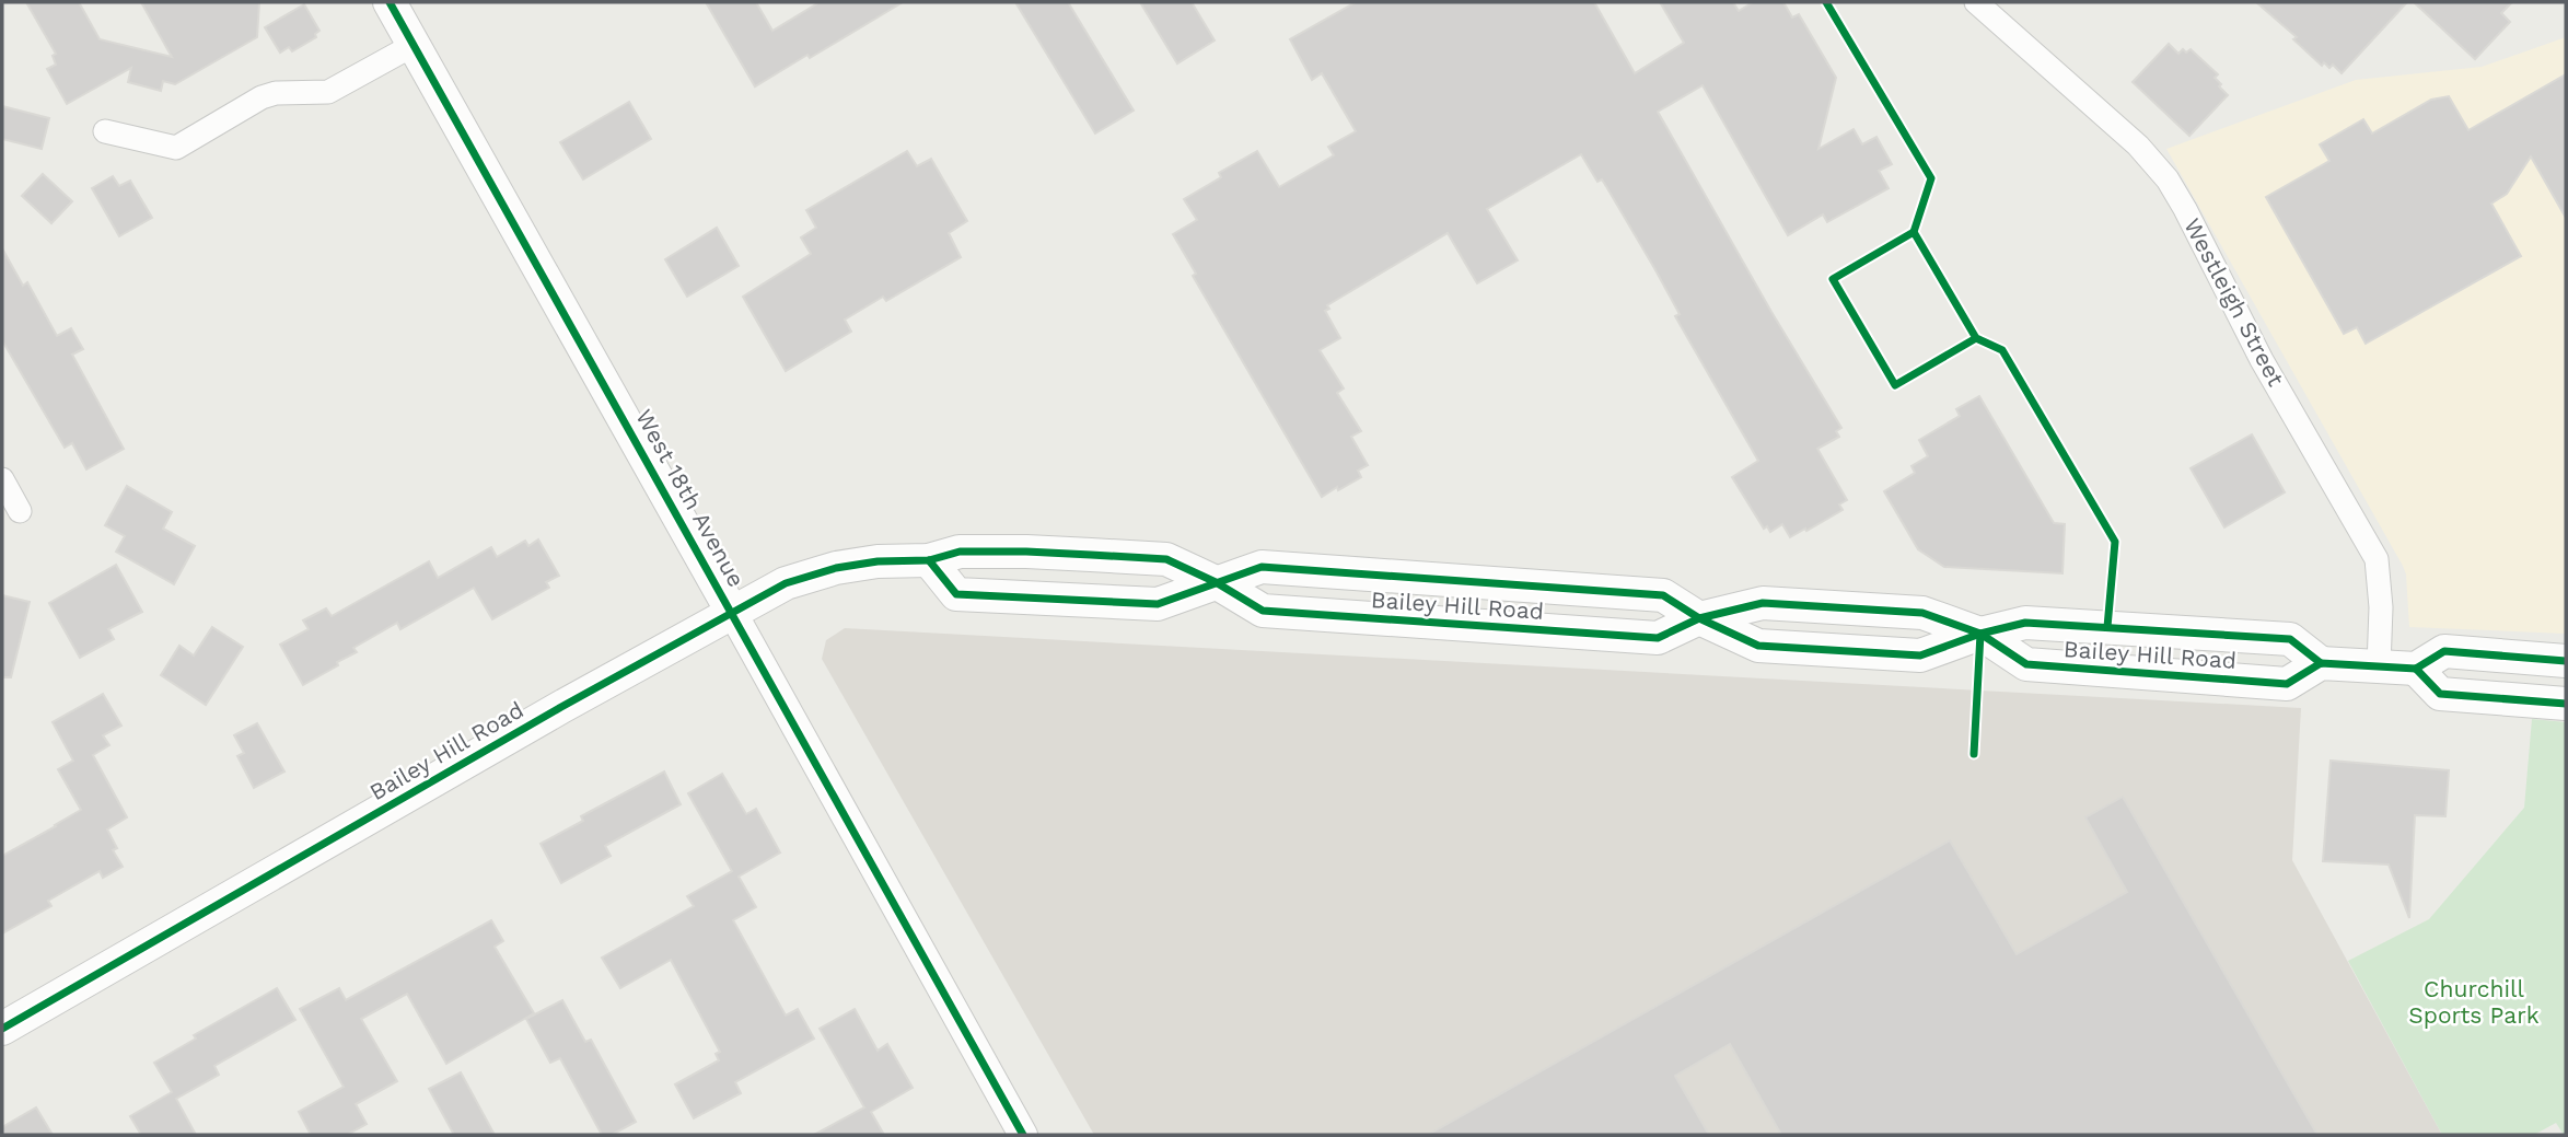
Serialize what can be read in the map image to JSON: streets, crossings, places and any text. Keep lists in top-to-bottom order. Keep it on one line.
{"streets":{"main road":["West 18th Avenue","Bailey Hill Road"],"street":["Westleigh Street"]},"crossings":[["West 18th Avenue","Bailey Hill Road"]],"parks":["Churchill Sports Park"]}
